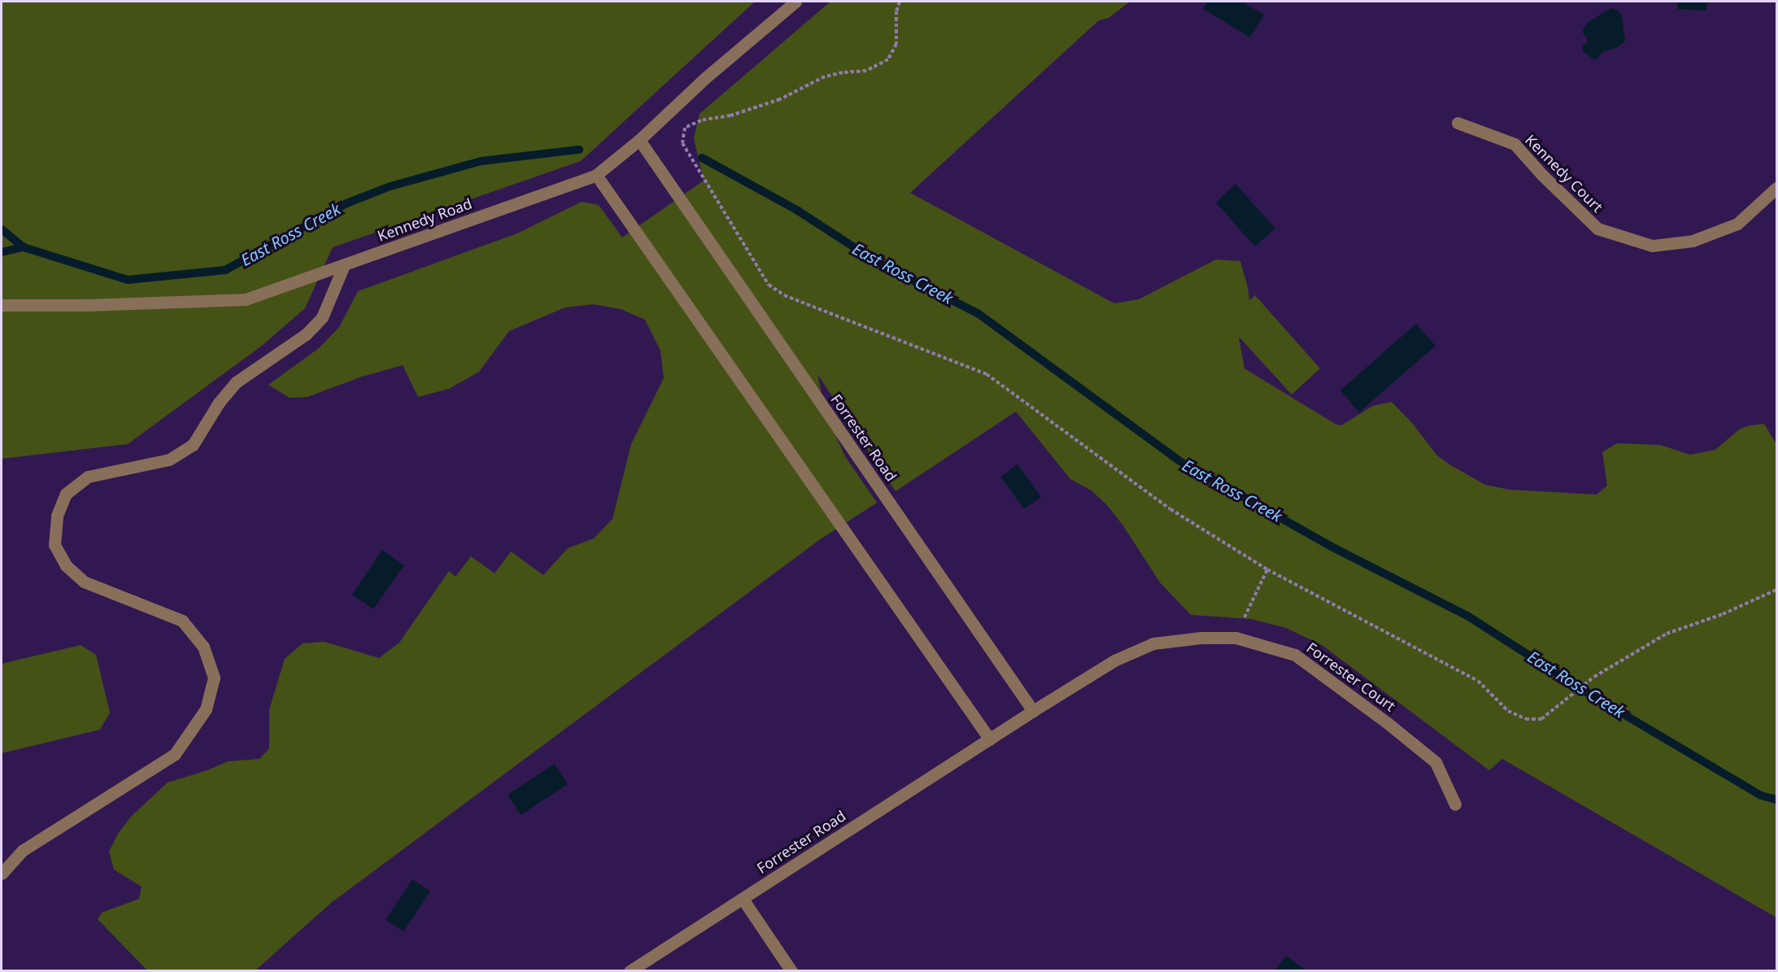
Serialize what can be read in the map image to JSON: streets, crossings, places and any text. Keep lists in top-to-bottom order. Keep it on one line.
{"streets":{"street":["Kennedy Court","Kennedy Road","Forrester Road","Forrester Court"]},"crossings":[["Kennedy Road","Forrester Road"],["Forrester Road","Forrester Court"]],"water":["East Ross Creek"]}
